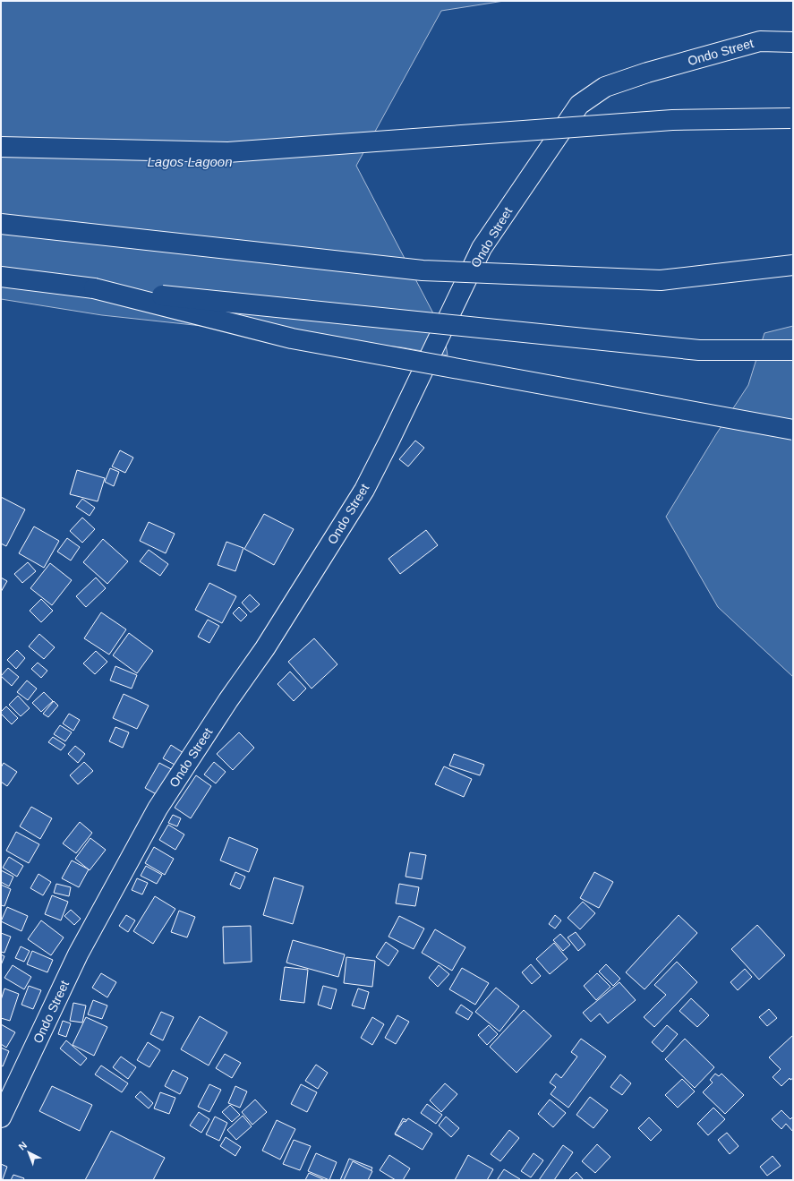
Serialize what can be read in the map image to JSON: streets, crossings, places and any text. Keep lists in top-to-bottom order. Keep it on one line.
{"streets":{"main road":["Ondo Street"]},"water":["Lagos Lagoon"],"north":"top left"}
